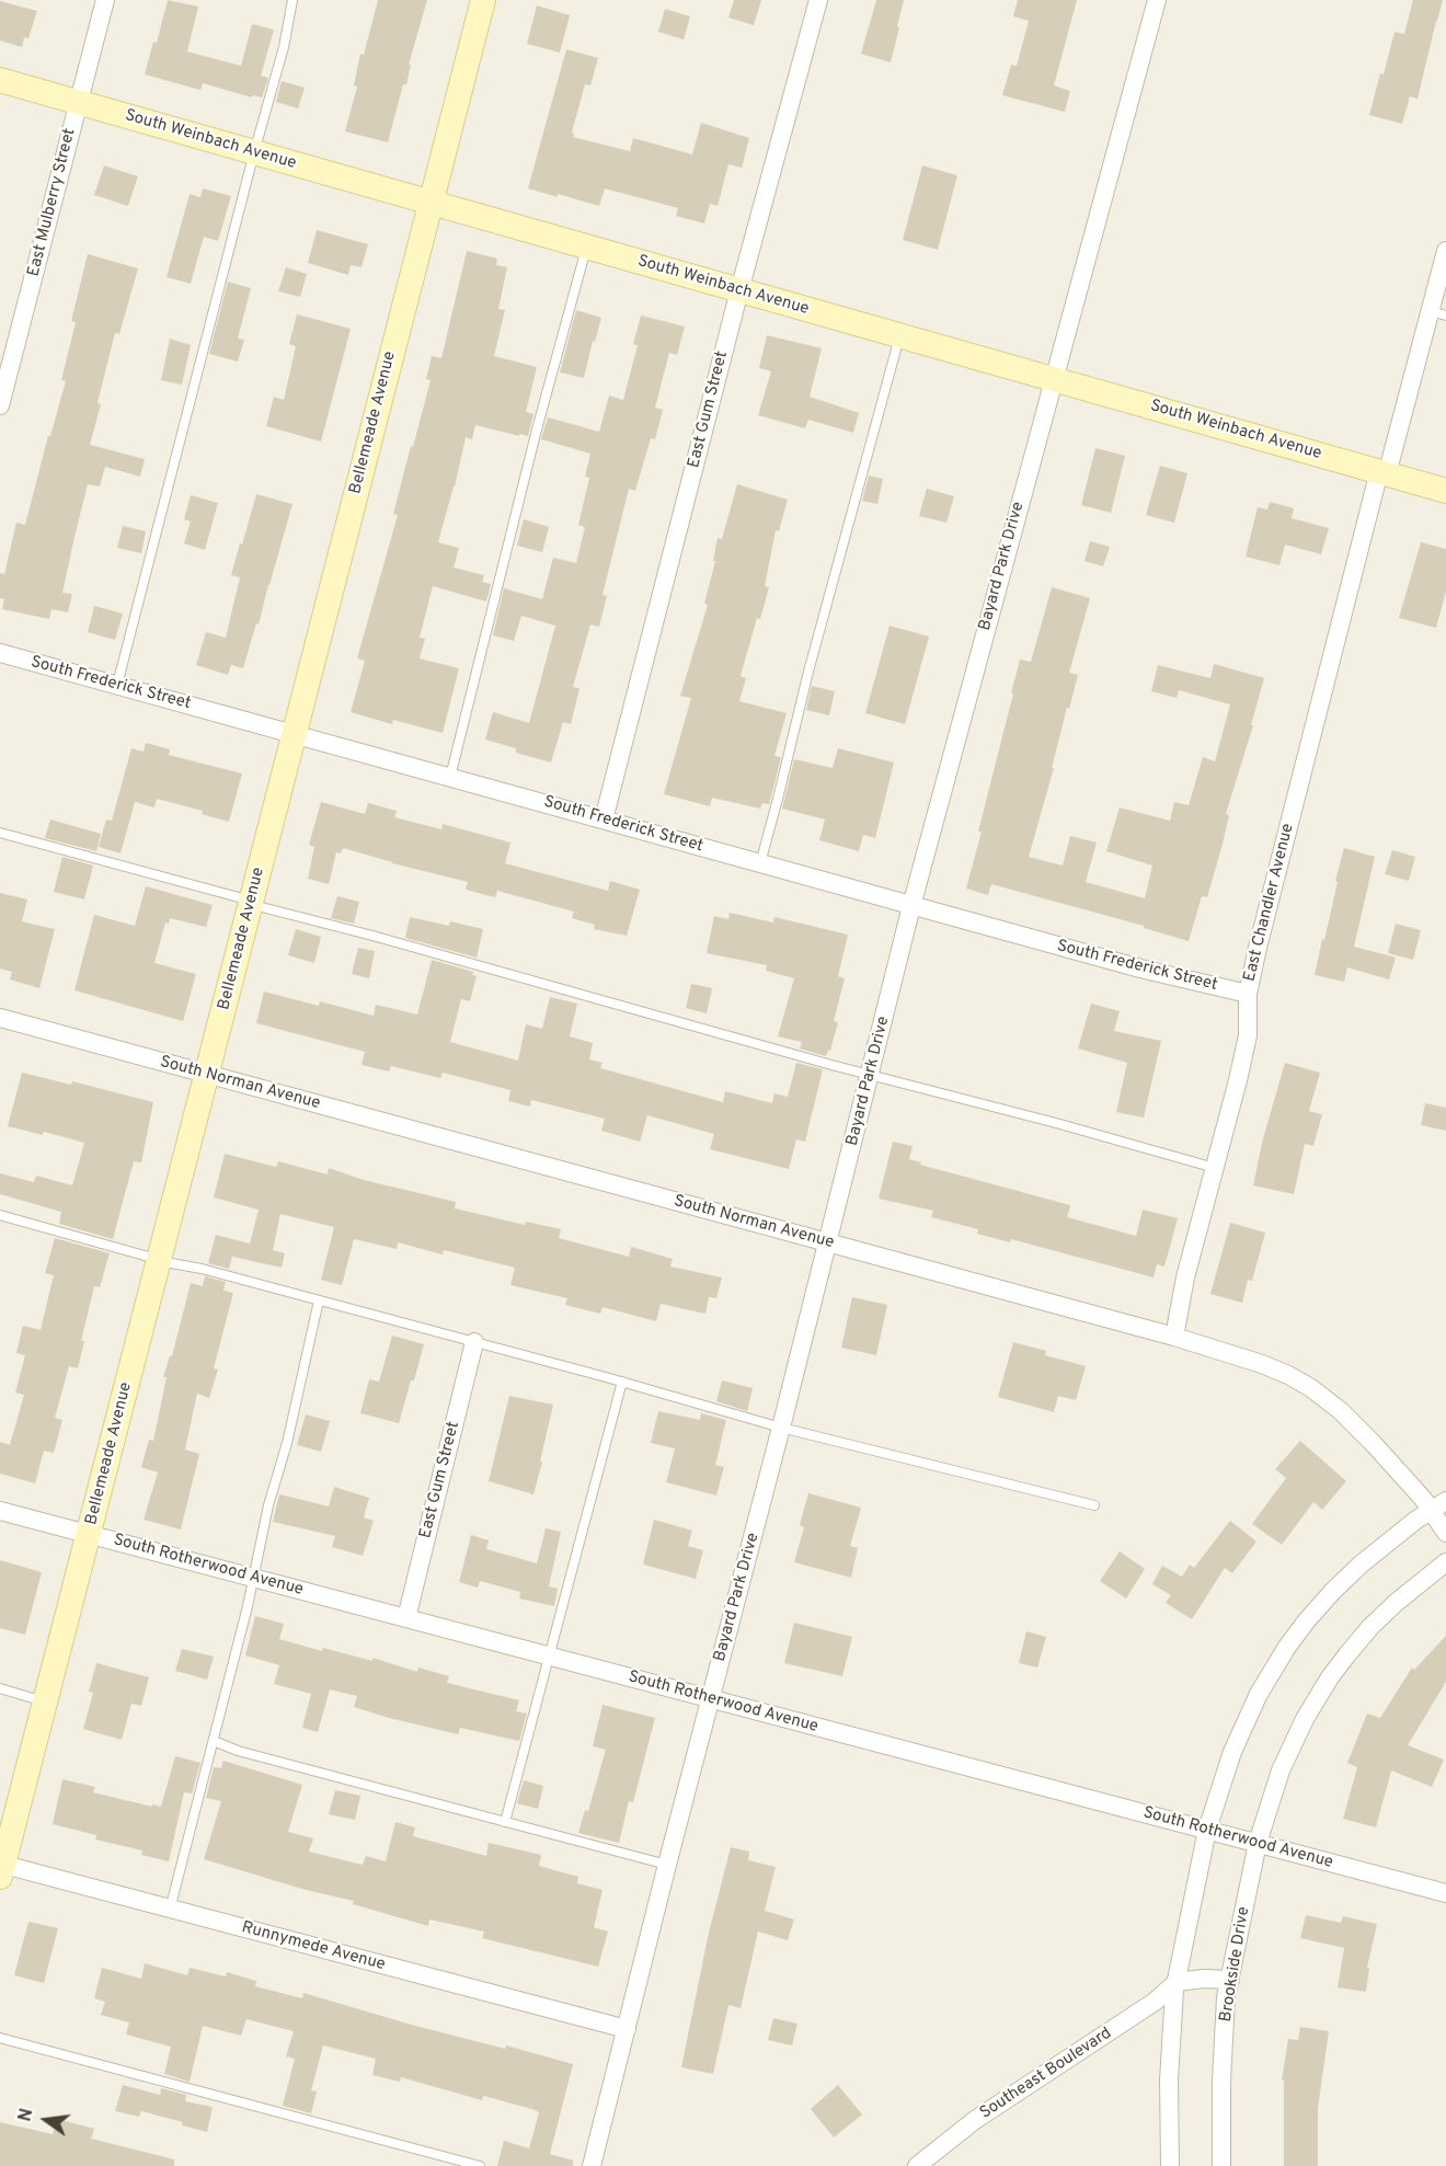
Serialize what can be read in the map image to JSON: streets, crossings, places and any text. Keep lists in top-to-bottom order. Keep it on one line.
{"streets":{"street":["South Weinbach Avenue","East Mulberry Street","East Gum Street","Bellemeade Avenue","Bayard Park Drive","South Frederick Street","East Chandler Avenue","South Norman Avenue","South Rotherwood Avenue","Runnymede Avenue","Brookside Drive","Southeast Boulevard"]},"crossings":[["South Weinbach Avenue","East Mulberry Street"],["South Weinbach Avenue","East Gum Street"],["South Weinbach Avenue","Bellemeade Avenue"],["South Weinbach Avenue","Bayard Park Drive"],["South Weinbach Avenue","East Chandler Avenue"],["East Gum Street","South Frederick Street"],["East Gum Street","South Rotherwood Avenue"],["Bellemeade Avenue","South Frederick Street"],["Bellemeade Avenue","South Norman Avenue"],["Bellemeade Avenue","South Rotherwood Avenue"],["Bellemeade Avenue","Runnymede Avenue"],["Bayard Park Drive","South Frederick Street"],["Bayard Park Drive","South Norman Avenue"],["Bayard Park Drive","South Rotherwood Avenue"],["Bayard Park Drive","Runnymede Avenue"],["South Frederick Street","East Chandler Avenue"],["East Chandler Avenue","South Norman Avenue"],["South Rotherwood Avenue","Brookside Drive"]],"north":"left"}
